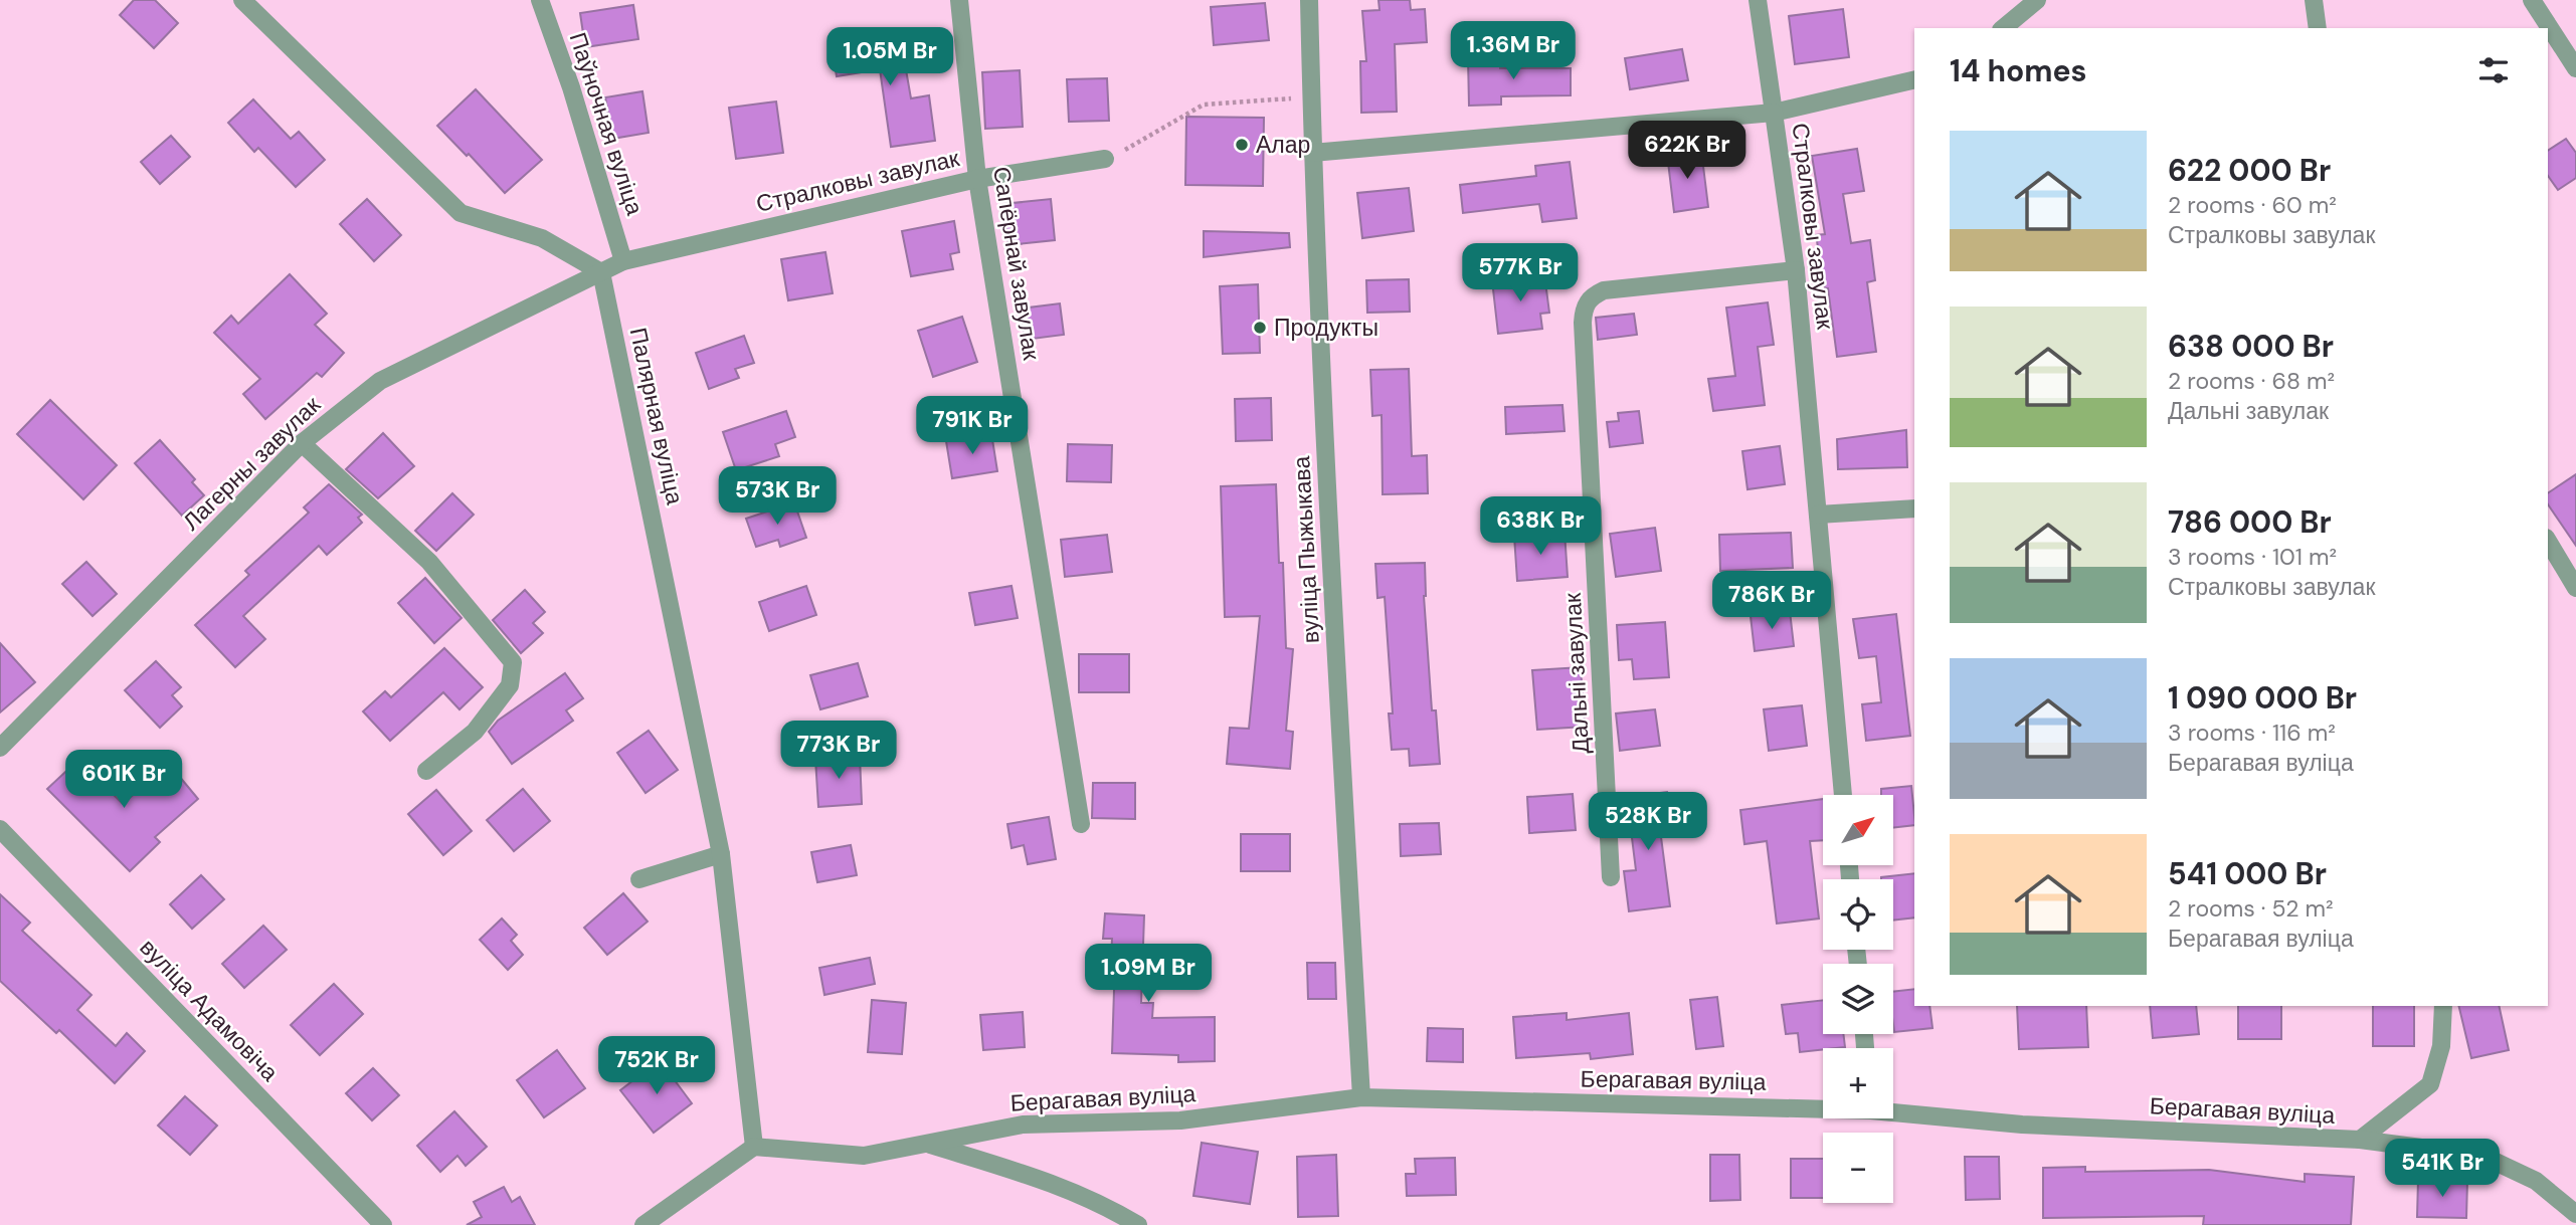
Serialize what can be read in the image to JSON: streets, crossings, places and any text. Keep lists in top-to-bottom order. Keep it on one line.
{"streets":{"street":["Паўночная вуліца","Стралковы завулак","Сапёрнай завулак","Палярная вуліца","Лагерны завулак","вуліца Пыжыкава","Дальні завулак","вуліца Адамовіча","Берагавая вуліца"]},"crossings":[["Паўночная вуліца","Стралковы завулак"],["Паўночная вуліца","Лагерны завулак"],["Стралковы завулак","Сапёрнай завулак"],["Стралковы завулак","Лагерны завулак"],["Стралковы завулак","вуліца Пыжыкава"],["Стралковы завулак","Дальні завулак"],["Палярная вуліца","Лагерны завулак"],["Палярная вуліца","Берагавая вуліца"],["вуліца Пыжыкава","Берагавая вуліца"]],"places":["Алар","Продукты"],"north":"top right","page":{"price":["1.36M Br","1.05M Br","622K Br","577K Br","791K Br","573K Br","638K Br","786K Br","773K Br","601K Br","528K Br","1.09M Br","752K Br","541K Br"],"heading":"14 homes","list":[{"name":"622 000 Br","note":"2 rooms · 60 m² · Стралковы завулак"},{"name":"638 000 Br","note":"2 rooms · 68 m² · Дальні завулак"},{"name":"786 000 Br","note":"3 rooms · 101 m² · Стралковы завулак"},{"name":"1 090 000 Br","note":"3 rooms · 116 m² · Берагавая вуліца"},{"name":"541 000 Br","note":"2 rooms · 52 m² · Берагавая вуліца"}],"map_buttons":["+","−"]}}
